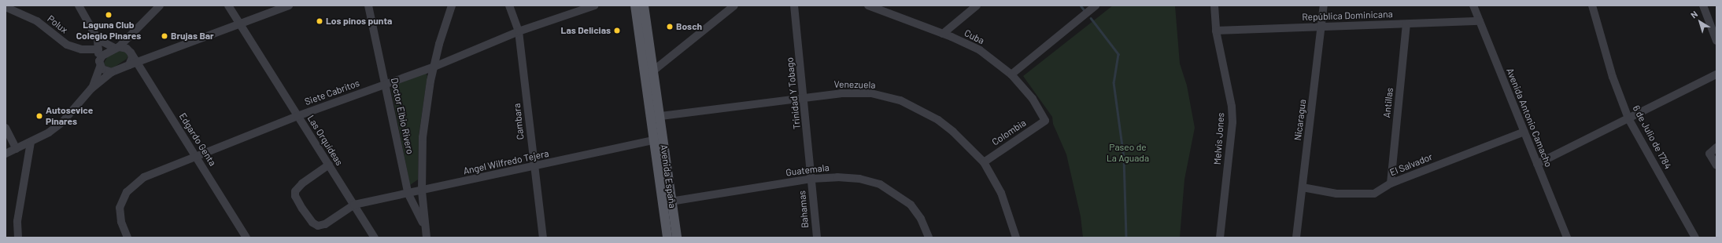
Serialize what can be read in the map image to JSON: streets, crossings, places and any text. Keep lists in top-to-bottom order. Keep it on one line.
{"streets":{"main road":["Avenida España"],"street":["República Dominicana","Polux","Cuba","Venezuela","Siete Cabritos","Trinidad Y Tobago","Antillas","Doctor Elbio Rivero","Avenida Antonio Camacho","Nicaragua","Cambara","Colombia","6 de Julio de 1784","Melvis Jones","Edgardo Genta","Las Orquídeas","Angel Wilfredo Tejera","El Salvador","Guatemala","Bahamas"]},"crossings":[["República Dominicana","Antillas"],["República Dominicana","Avenida Antonio Camacho"],["República Dominicana","Nicaragua"],["República Dominicana","Melvis Jones"],["Cuba","Colombia"],["Venezuela","Trinidad Y Tobago"],["Venezuela","Colombia"],["Venezuela","Avenida España"],["Siete Cabritos","Doctor Elbio Rivero"],["Siete Cabritos","Cambara"],["Siete Cabritos","Edgardo Genta"],["Siete Cabritos","Las Orquídeas"],["Trinidad Y Tobago","Guatemala"],["Trinidad Y Tobago","Bahamas"],["Antillas","El Salvador"],["Doctor Elbio Rivero","Angel Wilfredo Tejera"],["Avenida Antonio Camacho","El Salvador"],["Nicaragua","El Salvador"],["Cambara","Angel Wilfredo Tejera"],["Las Orquídeas","Angel Wilfredo Tejera"],["Angel Wilfredo Tejera","Avenida España"],["Guatemala","Avenida España"],["Guatemala","Bahamas"]],"parks":["Paseo de La Aguada"],"places":["Laguna Club Colegio Pinares","Los pinos punta","Bosch","Las Delicias","Brujas Bar","Autosevice Pinares"],"north":"top left"}
